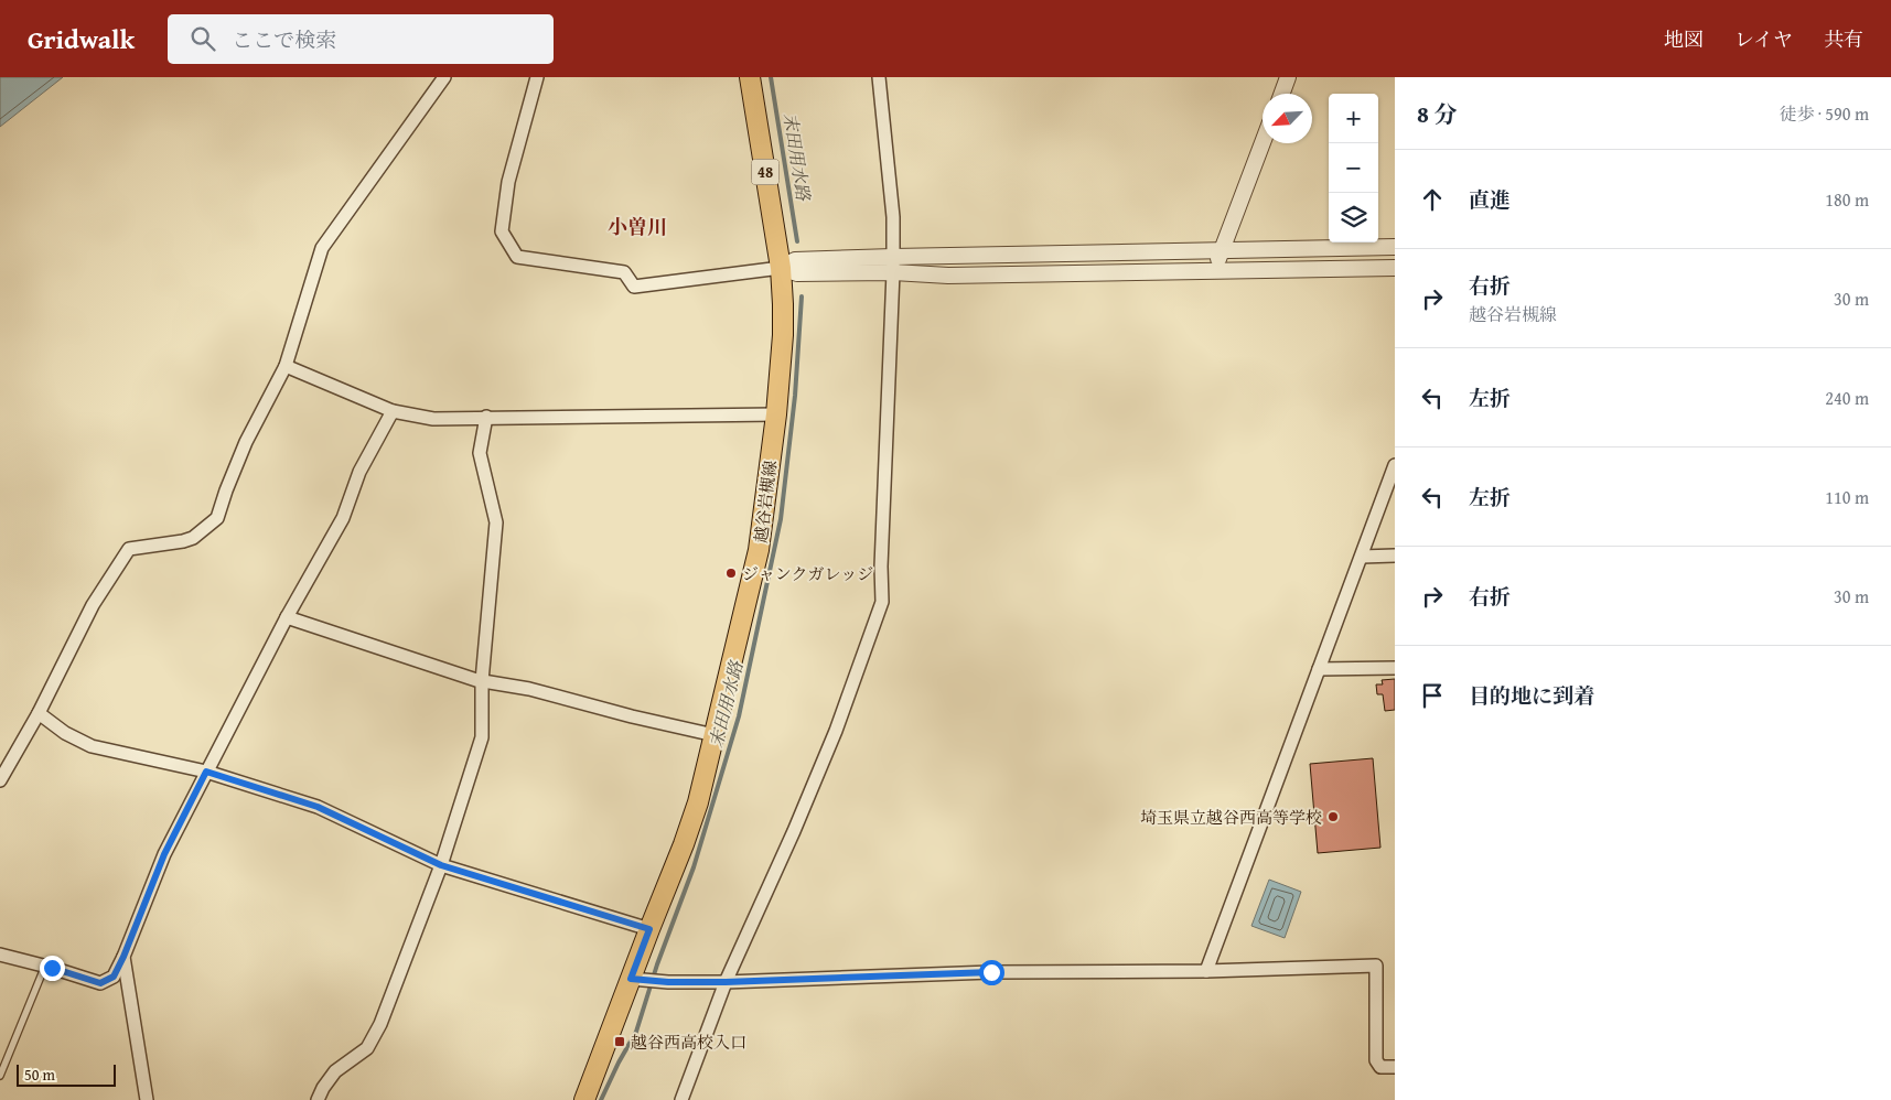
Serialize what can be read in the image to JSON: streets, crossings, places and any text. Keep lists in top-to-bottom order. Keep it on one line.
{"streets":{"main road":["48","越谷岩槻線"]},"districts":["小曽川"],"water":["末田用水路"],"places":{"other":["ジャンクガレッジ","埼玉県立越谷西高等学校"],"transit":["越谷西高校入口"]},"scale_bar":"50 m","north":"bottom left","page":{"header":"Gridwalk","search":"ここで検索","nav":["地図","レイヤ","共有"],"heading":["8 分","徒歩 · 590 m"],"map_buttons":["+","−"],"list":[["直進","180 m"],["右折","越谷岩槻線","30 m"],["左折","240 m"],["左折","110 m"],["右折","30 m"],"目的地に到着"],"scale":"50 m"}}
